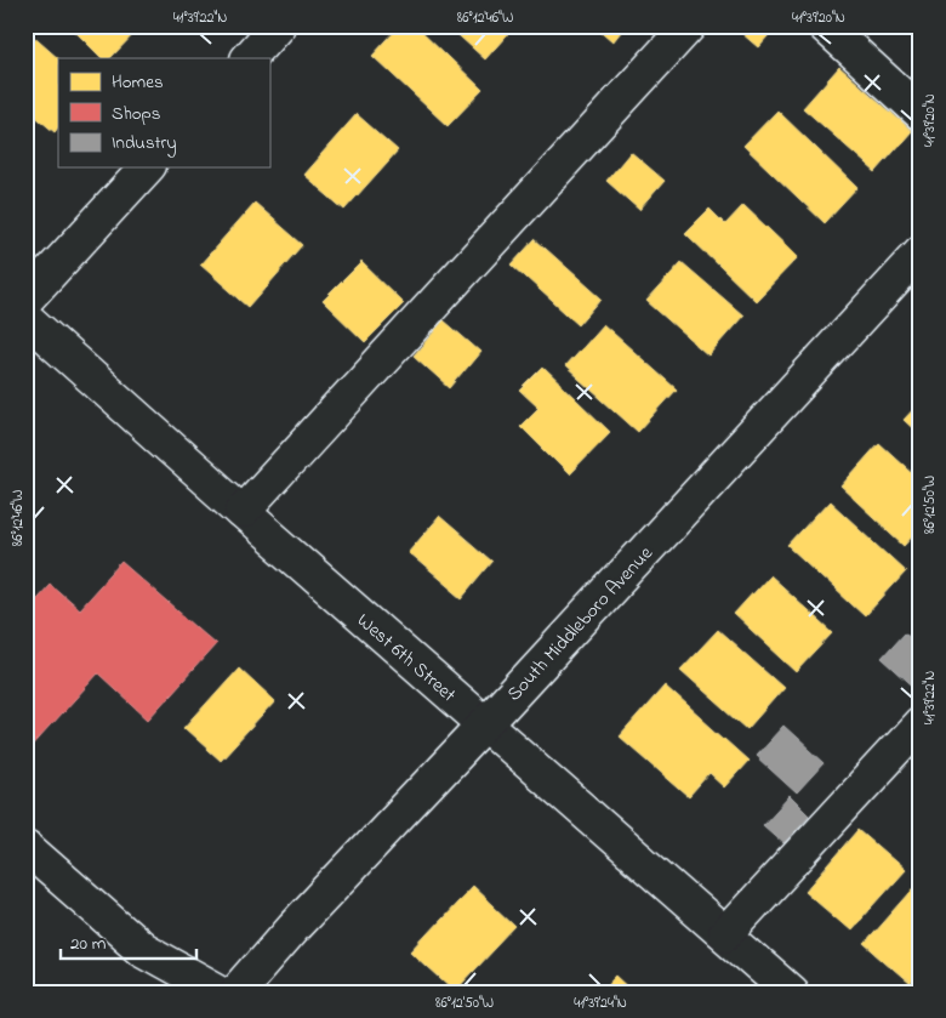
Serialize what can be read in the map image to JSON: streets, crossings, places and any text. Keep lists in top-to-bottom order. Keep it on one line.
{"streets":{"street":["South Middleboro Avenue","West 6th Street"]},"crossings":[["South Middleboro Avenue","West 6th Street"]],"legend":["Homes","Shops","Industry"],"scale_bar":"20 m","coordinates":["41°39'22\"N","86°12'46\"W","41°39'20\"N","86°12'50\"W","41°39'24\"N"]}
